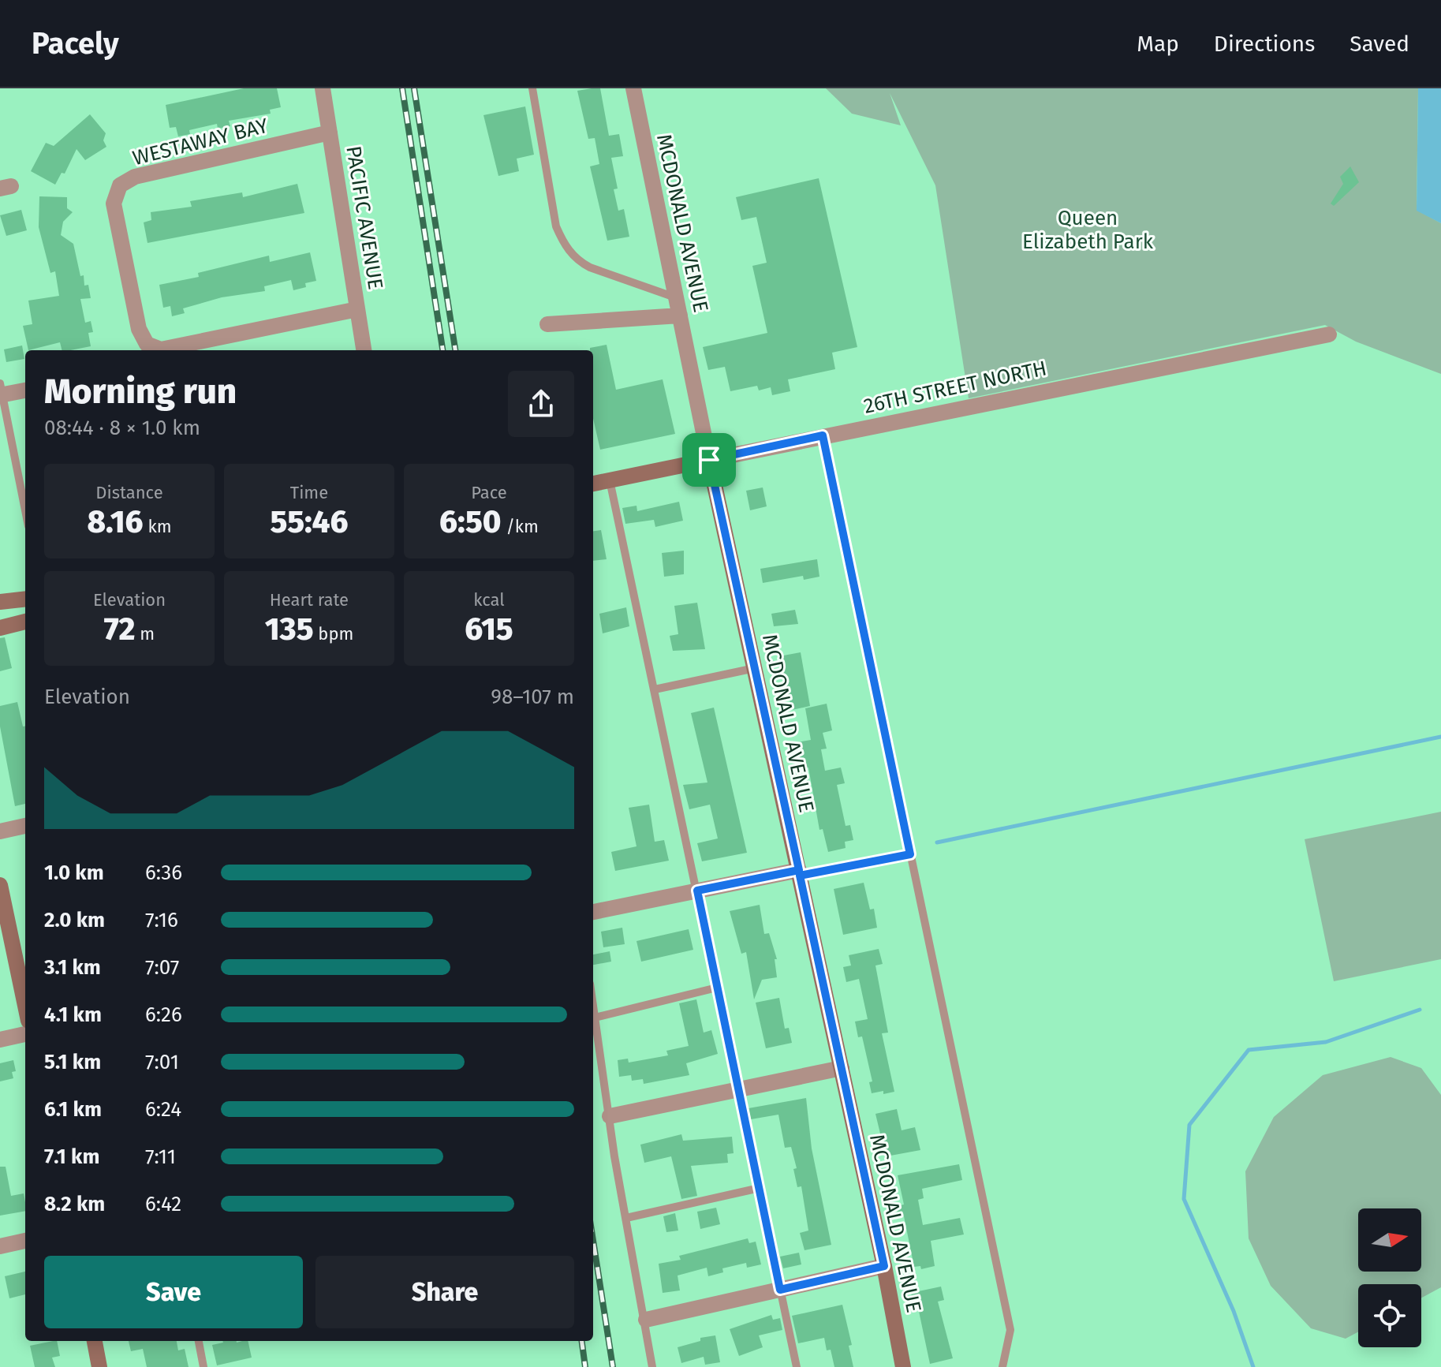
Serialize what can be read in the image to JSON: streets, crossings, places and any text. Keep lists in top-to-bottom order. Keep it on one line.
{"streets":{"street":["WESTAWAY BAY","PACIFIC AVENUE","MCDONALD AVENUE","26TH STREET NORTH"]},"crossings":[["WESTAWAY BAY","PACIFIC AVENUE"],["MCDONALD AVENUE","26TH STREET NORTH"]],"parks":["Queen Elizabeth Park"],"north":"right","page":{"header":"Pacely","nav":["Map","Directions","Saved"],"heading":["Morning run","08:44 · 8 × 1.0 km"],"stats":[["Distance","8.16 km"],["Time","55:46"],["Pace","6:50 /km"],["Elevation","72 m"],["Heart rate","135 bpm"],["kcal","615"]],"chart":["Elevation","98–107 m"],"list":[{"name":"1.0 km","note":"6:36"},{"name":"2.0 km","note":"7:16"},{"name":"3.1 km","note":"7:07"},{"name":"4.1 km","note":"6:26"},{"name":"5.1 km","note":"7:01"},{"name":"6.1 km","note":"6:24"},{"name":"7.1 km","note":"7:11"},{"name":"8.2 km","note":"6:42"}],"buttons":["Save","Share"]}}
